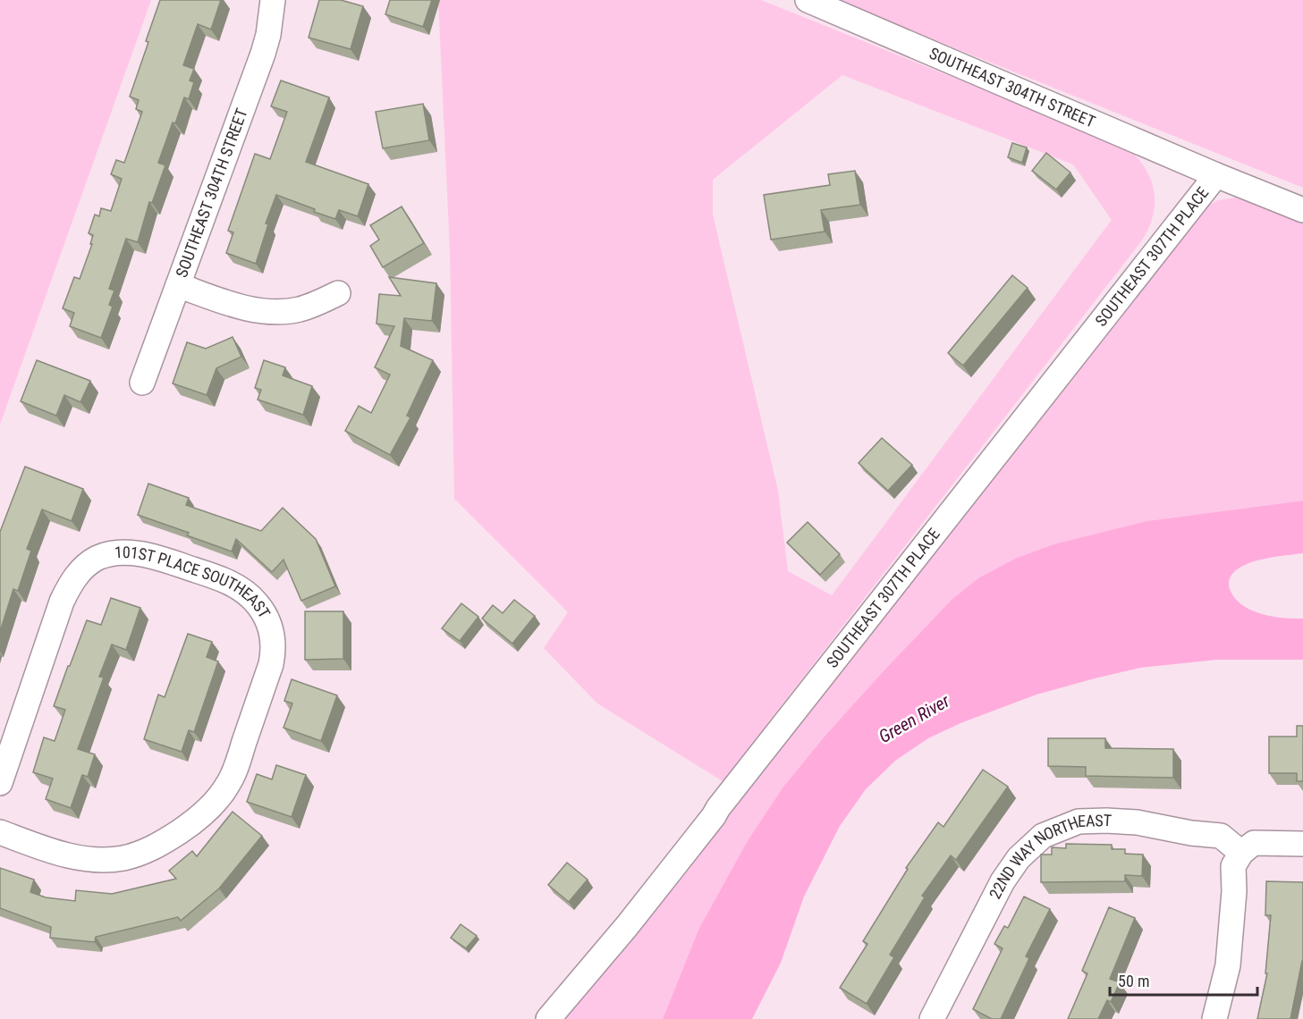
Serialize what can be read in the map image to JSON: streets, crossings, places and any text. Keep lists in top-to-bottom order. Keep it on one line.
{"streets":{"street":["SOUTHEAST 304TH STREET","SOUTHEAST 307TH PLACE","101ST PLACE SOUTHEAST","22ND WAY NORTHEAST"]},"crossings":[["SOUTHEAST 304TH STREET","SOUTHEAST 307TH PLACE"]],"water":["Green River"],"scale_bar":"50 m"}
